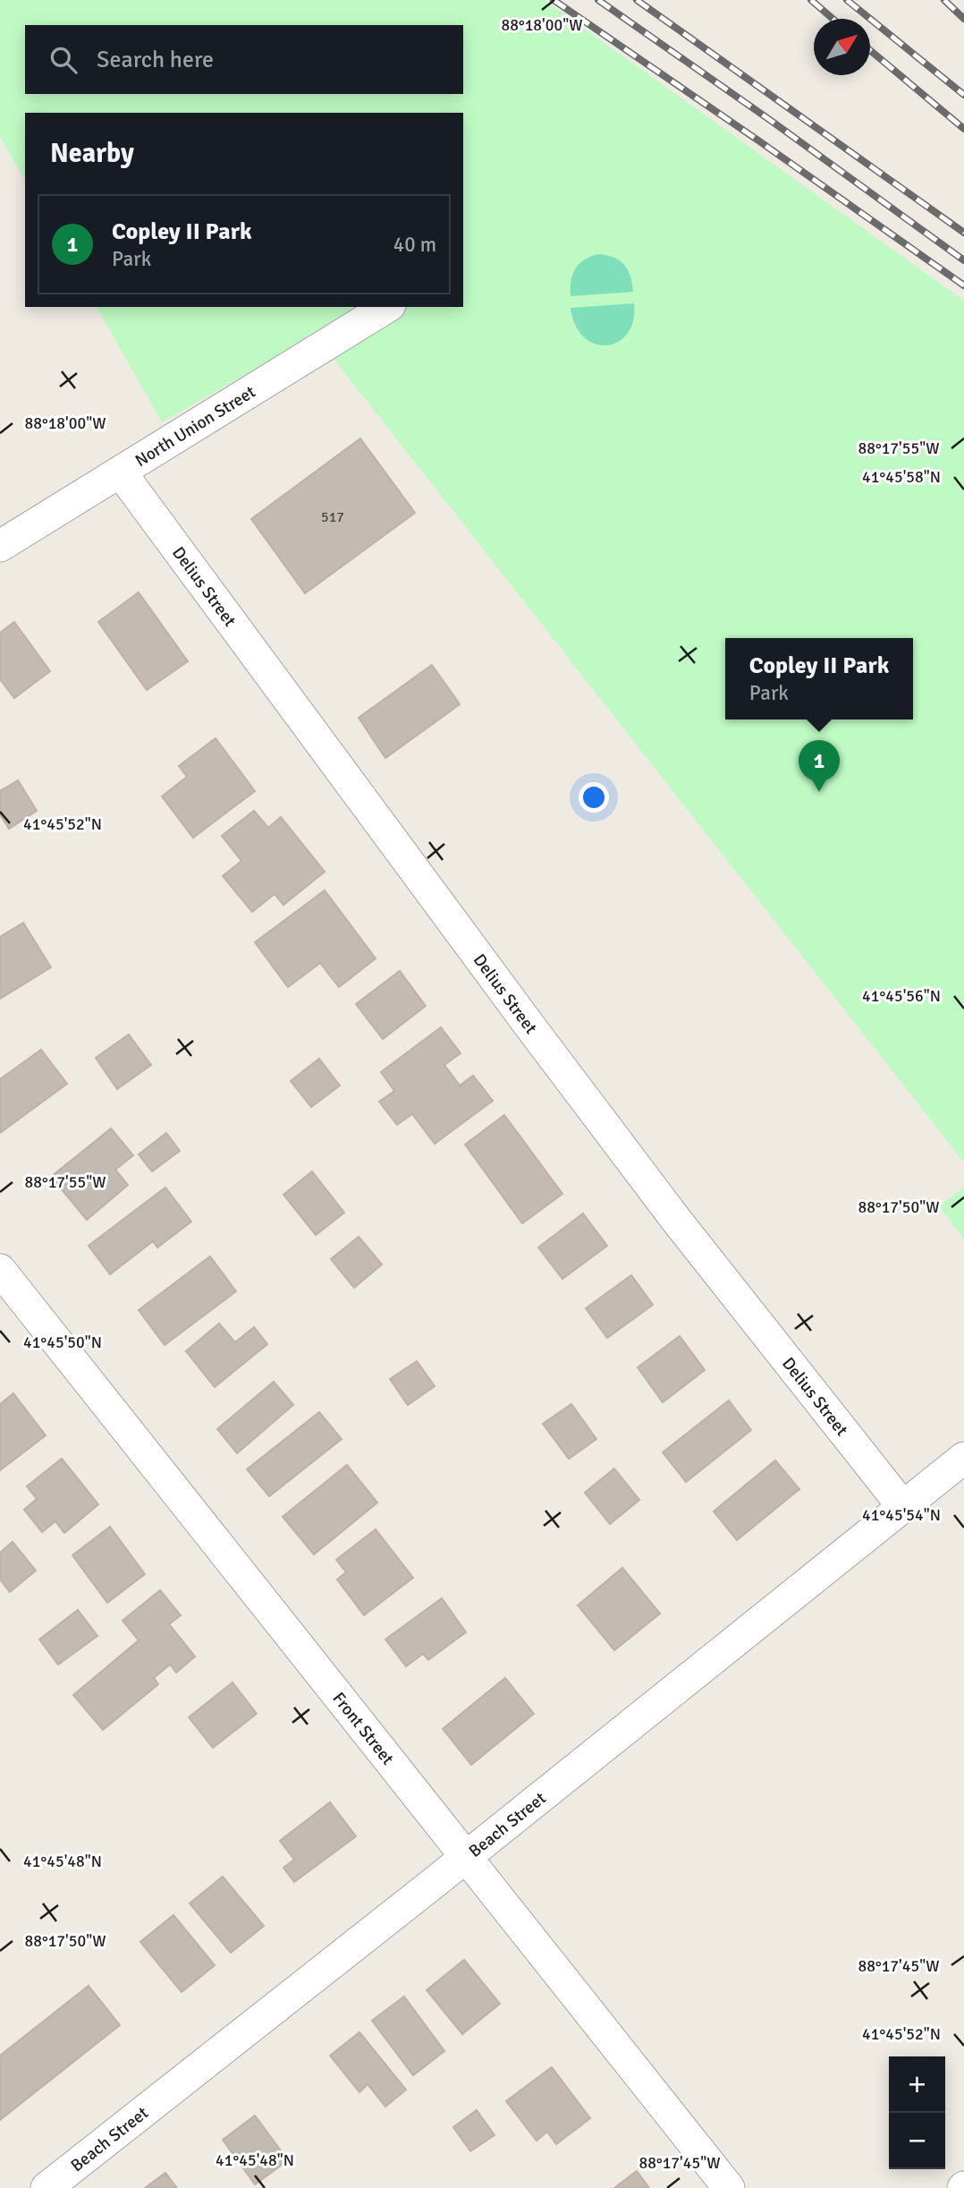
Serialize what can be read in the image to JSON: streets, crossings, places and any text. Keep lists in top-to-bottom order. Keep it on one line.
{"streets":{"street":["North Union Street","Delius Street","Front Street","Beach Street"]},"crossings":[["North Union Street","Delius Street"],["Delius Street","Beach Street"],["Front Street","Beach Street"]],"house_numbers":["517"],"north":"top right","page":{"search":"Search here","heading":"Nearby","list":[{"mark":"1","name":"Copley II Park","note":"Park","value":"40 m"}],"popup":["Copley II Park","Park"],"pins":"1","map_buttons":["+","−"]},"coordinates":["88°18'00\"W","88°17'55\"W","41°45'58\"N","41°45'52\"N","41°45'56\"N","88°17'50\"W","41°45'50\"N","41°45'54\"N","41°45'48\"N","88°17'45\"W"]}
